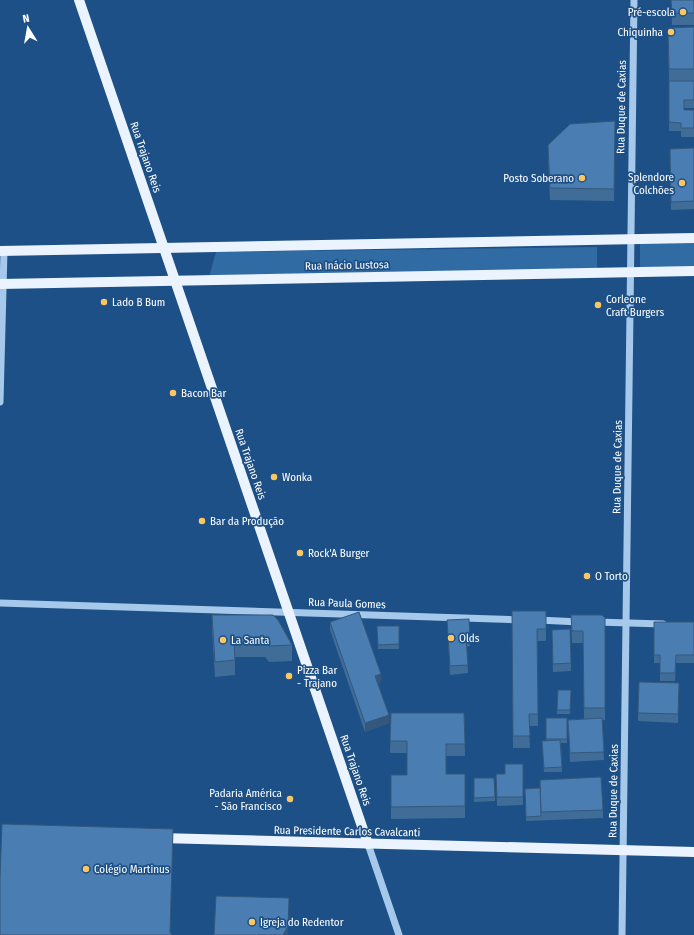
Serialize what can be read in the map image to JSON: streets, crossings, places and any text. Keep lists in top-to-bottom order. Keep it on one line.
{"streets":{"main road":["Rua Trajano Reis","Rua Inácio Lustosa","Rua Presidente Carlos Cavalcanti"],"street":["Rua Duque de Caxias","Rua Paula Gomes"]},"crossings":[["Rua Duque de Caxias","Rua Inácio Lustosa"],["Rua Duque de Caxias","Rua Paula Gomes"],["Rua Duque de Caxias","Rua Presidente Carlos Cavalcanti"],["Rua Trajano Reis","Rua Inácio Lustosa"],["Rua Trajano Reis","Rua Paula Gomes"],["Rua Trajano Reis","Rua Presidente Carlos Cavalcanti"]],"places":["Pré-escola","Chiquinha","Posto Soberano","Splendore Colchões","Lado B Bum","Corleone Craft Burgers","Bacon Bar","Wonka","Bar da Produção","Rock'A Burger","O Torto","Olds","La Santa","Pizza Bar - Trajano","Padaria América - São Francisco","Colégio Martinus","Igreja do Redentor"],"north":"top"}
